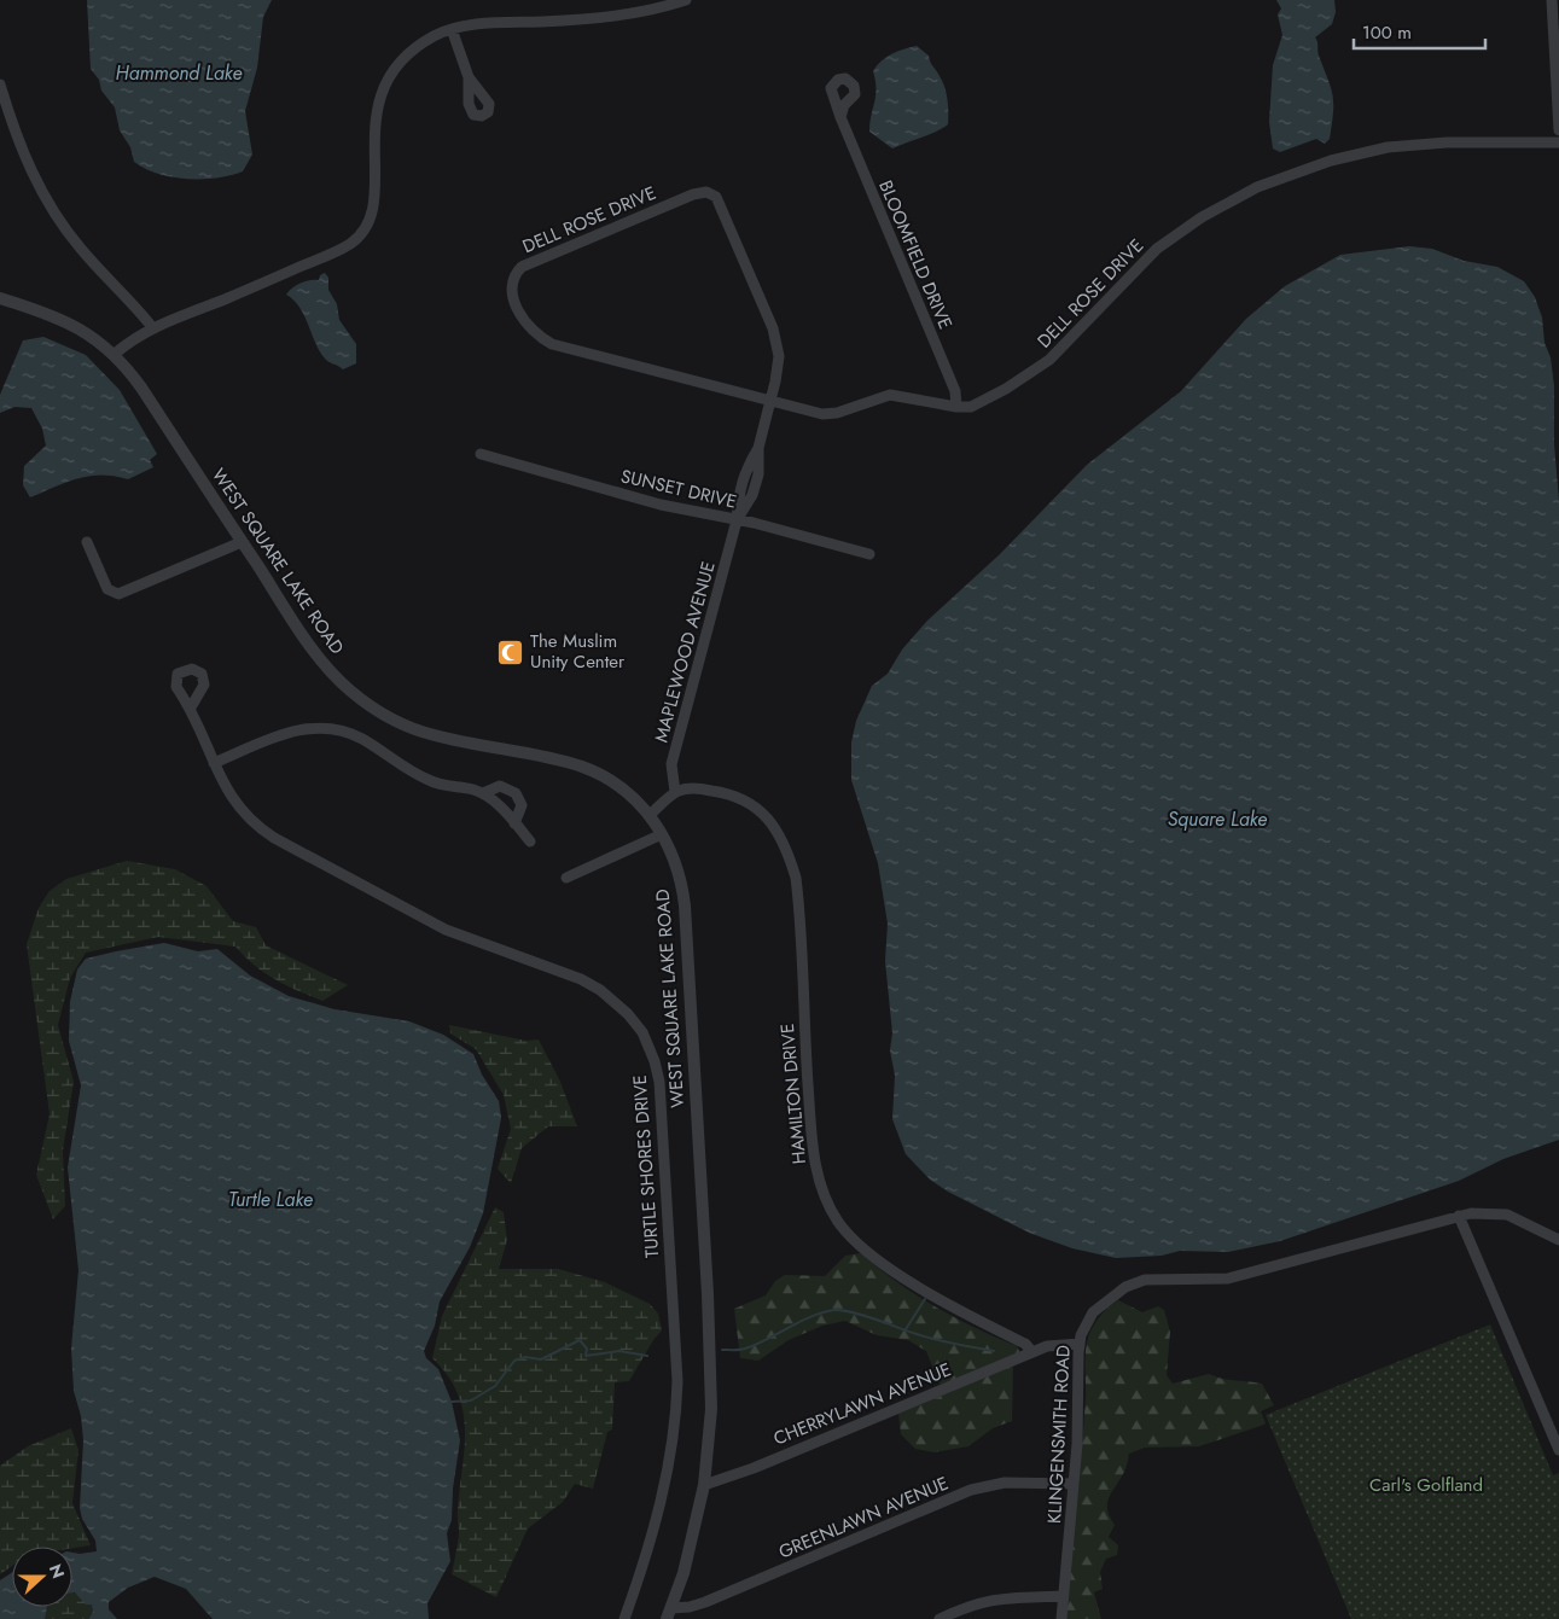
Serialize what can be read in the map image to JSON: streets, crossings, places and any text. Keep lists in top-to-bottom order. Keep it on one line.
{"streets":{"street":["DELL ROSE DRIVE","BLOOMFIELD DRIVE","SUNSET DRIVE","WEST SQUARE LAKE ROAD","MAPLEWOOD AVENUE","HAMILTON DRIVE","TURTLE SHORES DRIVE","CHERRYLAWN AVENUE","KLINGENSMITH ROAD","GREENLAWN AVENUE"]},"crossings":[["DELL ROSE DRIVE","BLOOMFIELD DRIVE"],["DELL ROSE DRIVE","MAPLEWOOD AVENUE"],["SUNSET DRIVE","MAPLEWOOD AVENUE"],["WEST SQUARE LAKE ROAD","CHERRYLAWN AVENUE"],["WEST SQUARE LAKE ROAD","GREENLAWN AVENUE"],["MAPLEWOOD AVENUE","HAMILTON DRIVE"],["HAMILTON DRIVE","CHERRYLAWN AVENUE"],["KLINGENSMITH ROAD","GREENLAWN AVENUE"]],"water":["Hammond Lake","Square Lake","Turtle Lake"],"parks":["Carl's Golfland"],"places":{"mosque":["The Muslim Unity Center"]},"scale_bar":"100 m","north":"right"}
